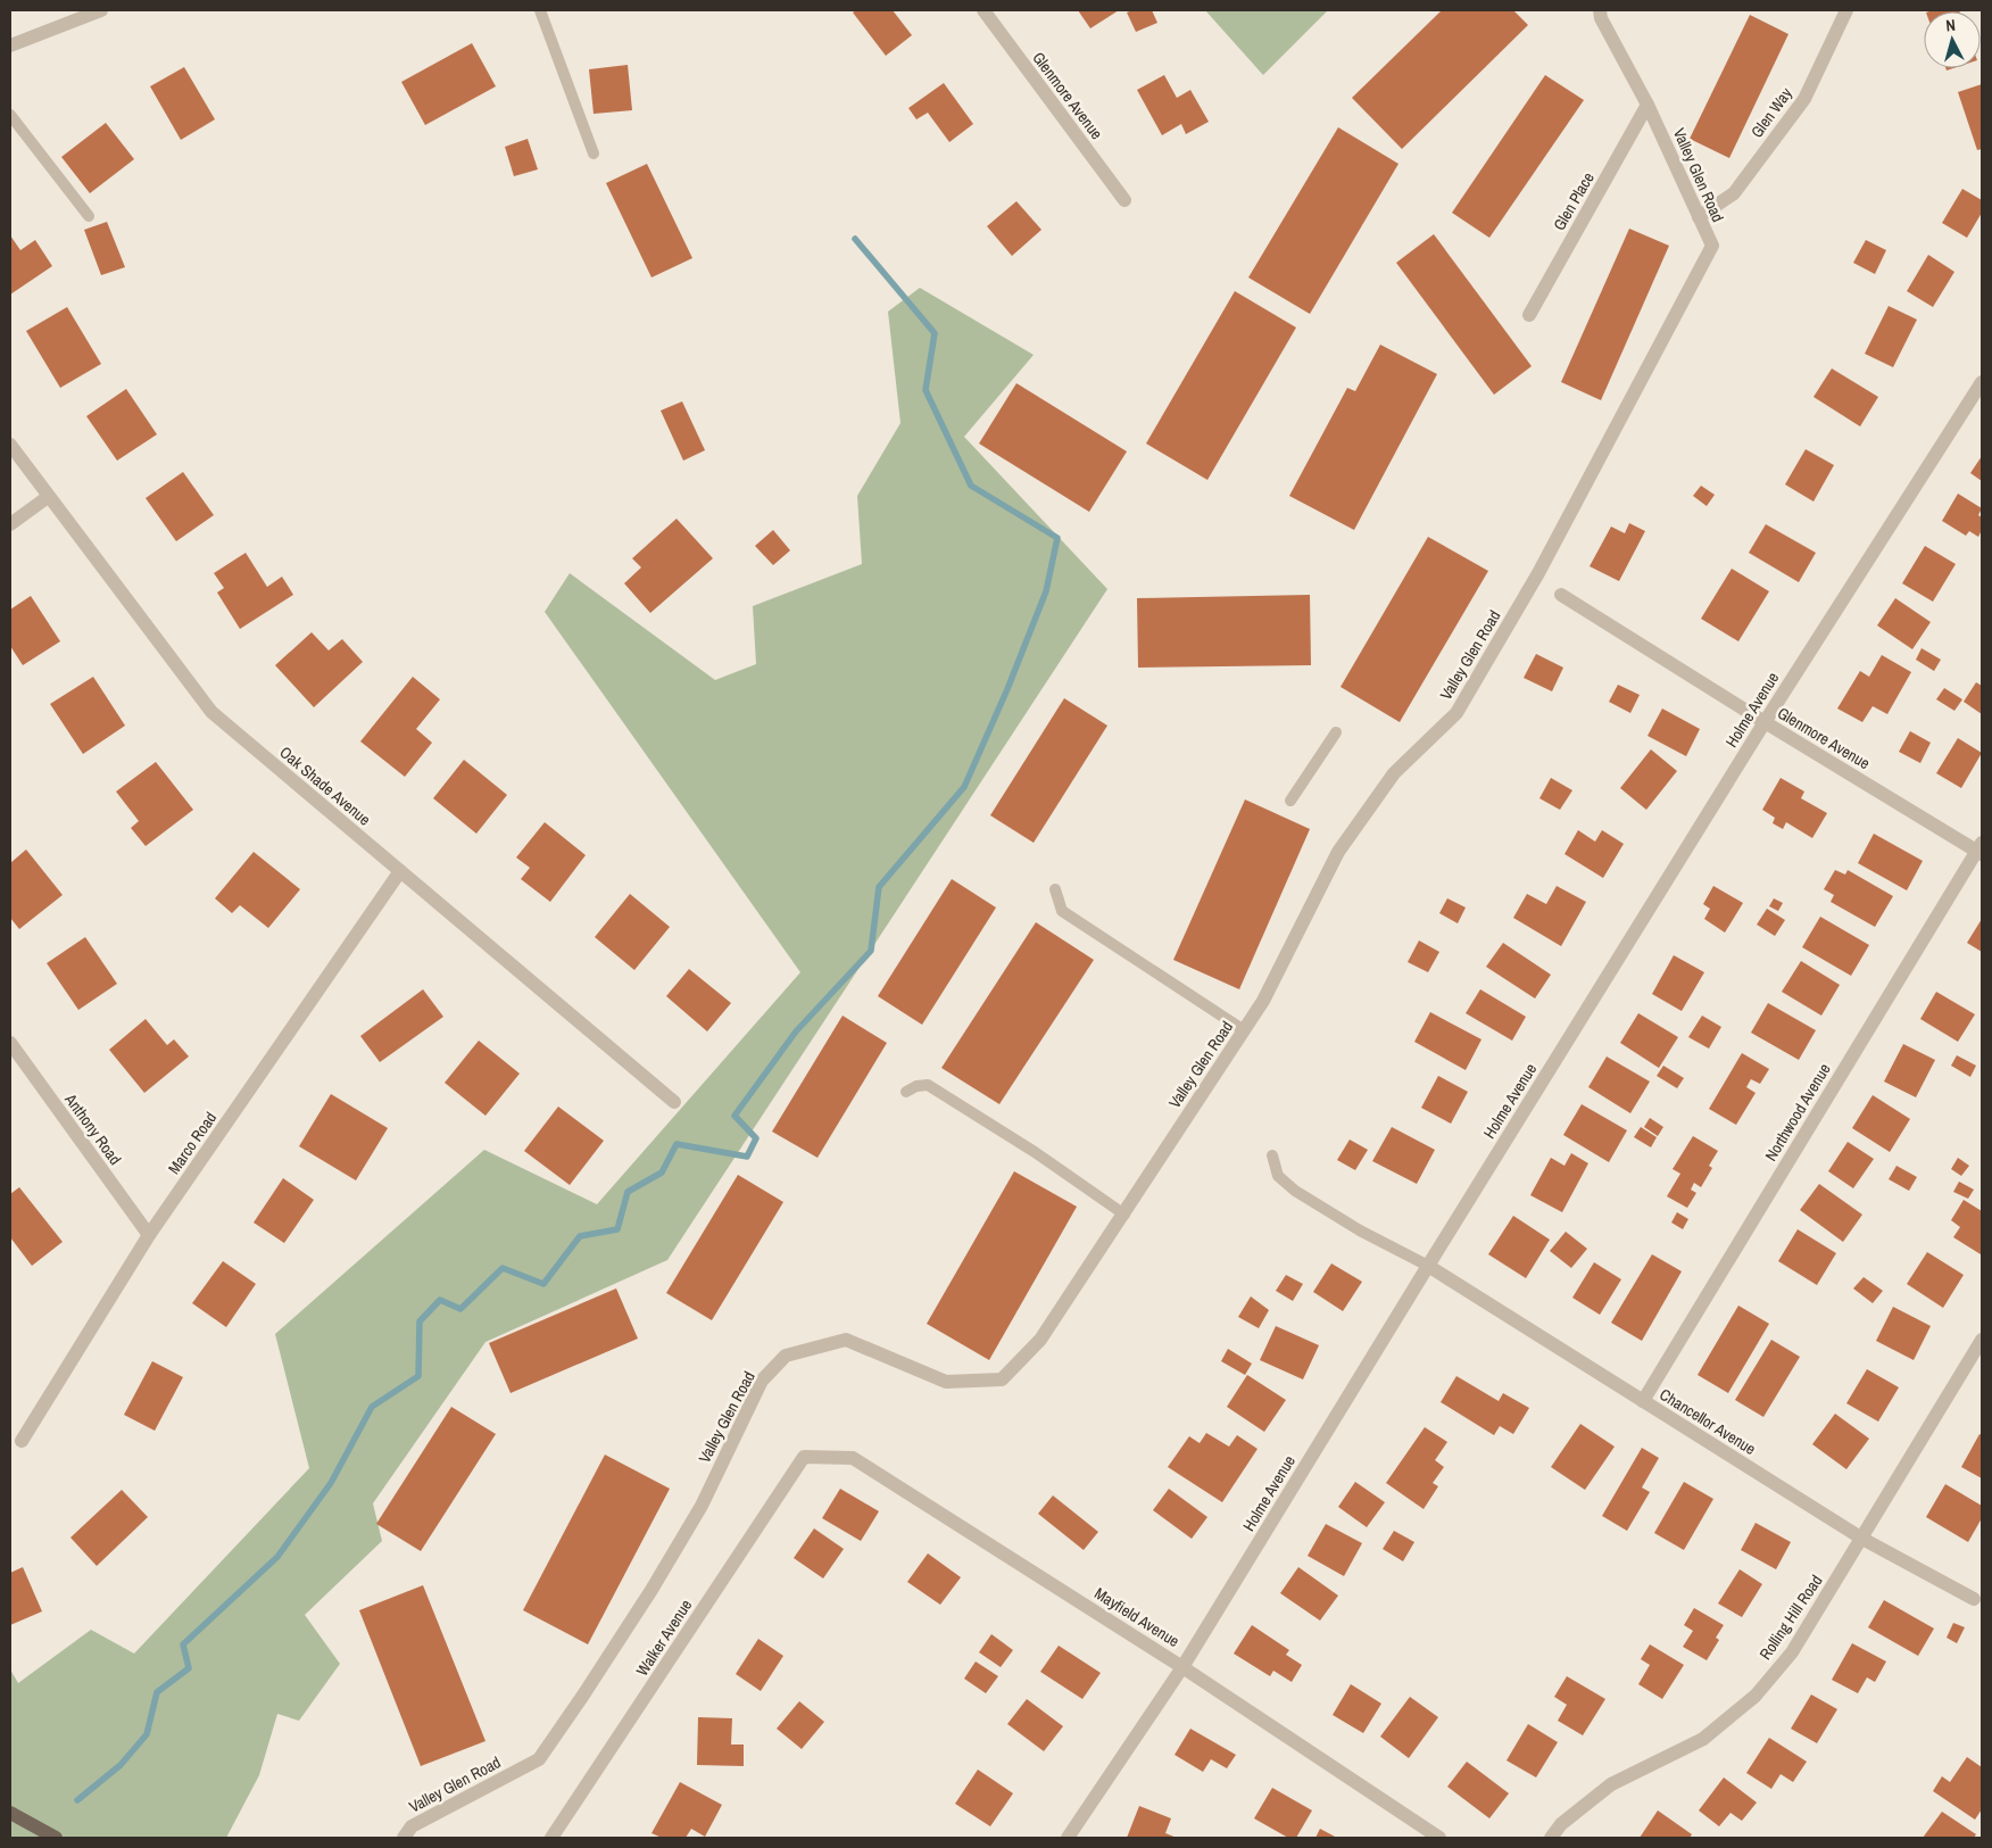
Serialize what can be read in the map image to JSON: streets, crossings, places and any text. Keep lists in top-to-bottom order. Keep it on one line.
{"streets":{"street":["Glenmore Avenue","Glen Way","Valley Glen Road","Glen Place","Holme Avenue","Oak Shade Avenue","Northwood Avenue","Anthony Road","Marco Road","Chancellor Avenue","Mayfield Avenue","Rolling Hill Road","Walker Avenue"]},"crossings":[["Glenmore Avenue","Holme Avenue"],["Glenmore Avenue","Northwood Avenue"],["Glen Way","Valley Glen Road"],["Valley Glen Road","Glen Place"],["Holme Avenue","Chancellor Avenue"],["Holme Avenue","Mayfield Avenue"],["Oak Shade Avenue","Marco Road"],["Northwood Avenue","Chancellor Avenue"],["Anthony Road","Marco Road"],["Chancellor Avenue","Rolling Hill Road"],["Mayfield Avenue","Walker Avenue"]],"north":"top"}
